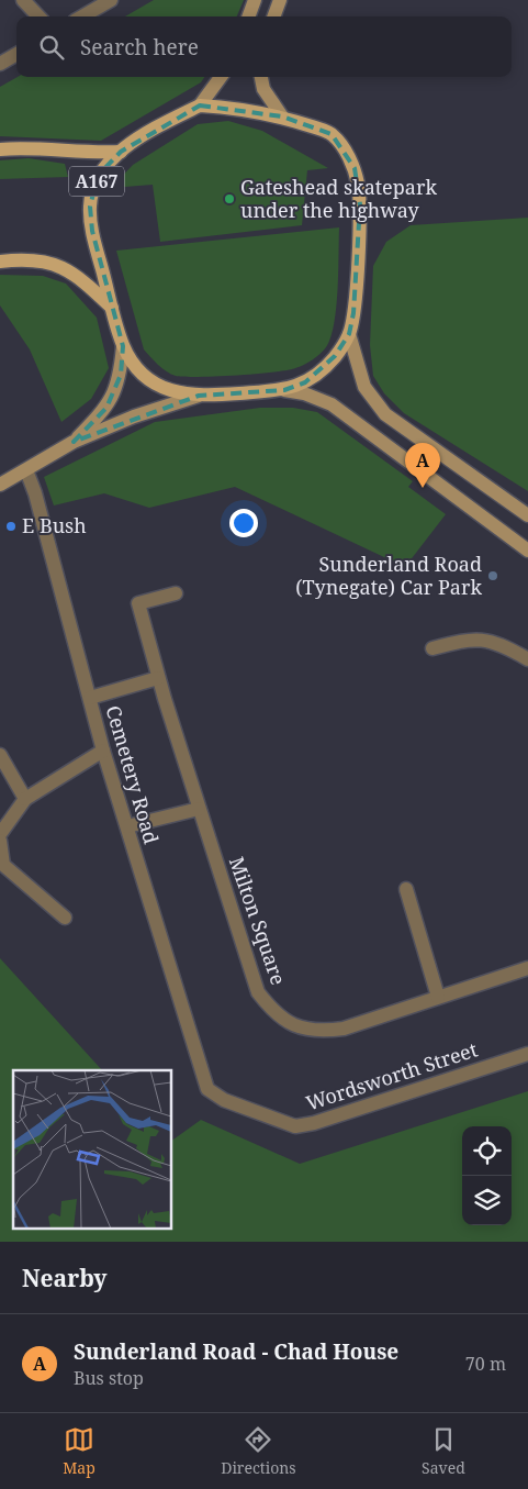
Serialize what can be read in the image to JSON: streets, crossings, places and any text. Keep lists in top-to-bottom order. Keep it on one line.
{"streets":{"main road":["A167"],"street":["Cemetery Road","Milton Square","Wordsworth Street"]},"crossings":[["Cemetery Road","Wordsworth Street"]],"places":["Gateshead skatepark under the highway","E Bush","Sunderland Road (Tynegate) Car Park"],"page":{"search":"Search here","pins":"A","heading":"Nearby","list":[{"mark":"A","name":"Sunderland Road - Chad House","note":"Bus stop","value":"70 m"}],"nav":["Map","Directions","Saved"]}}
